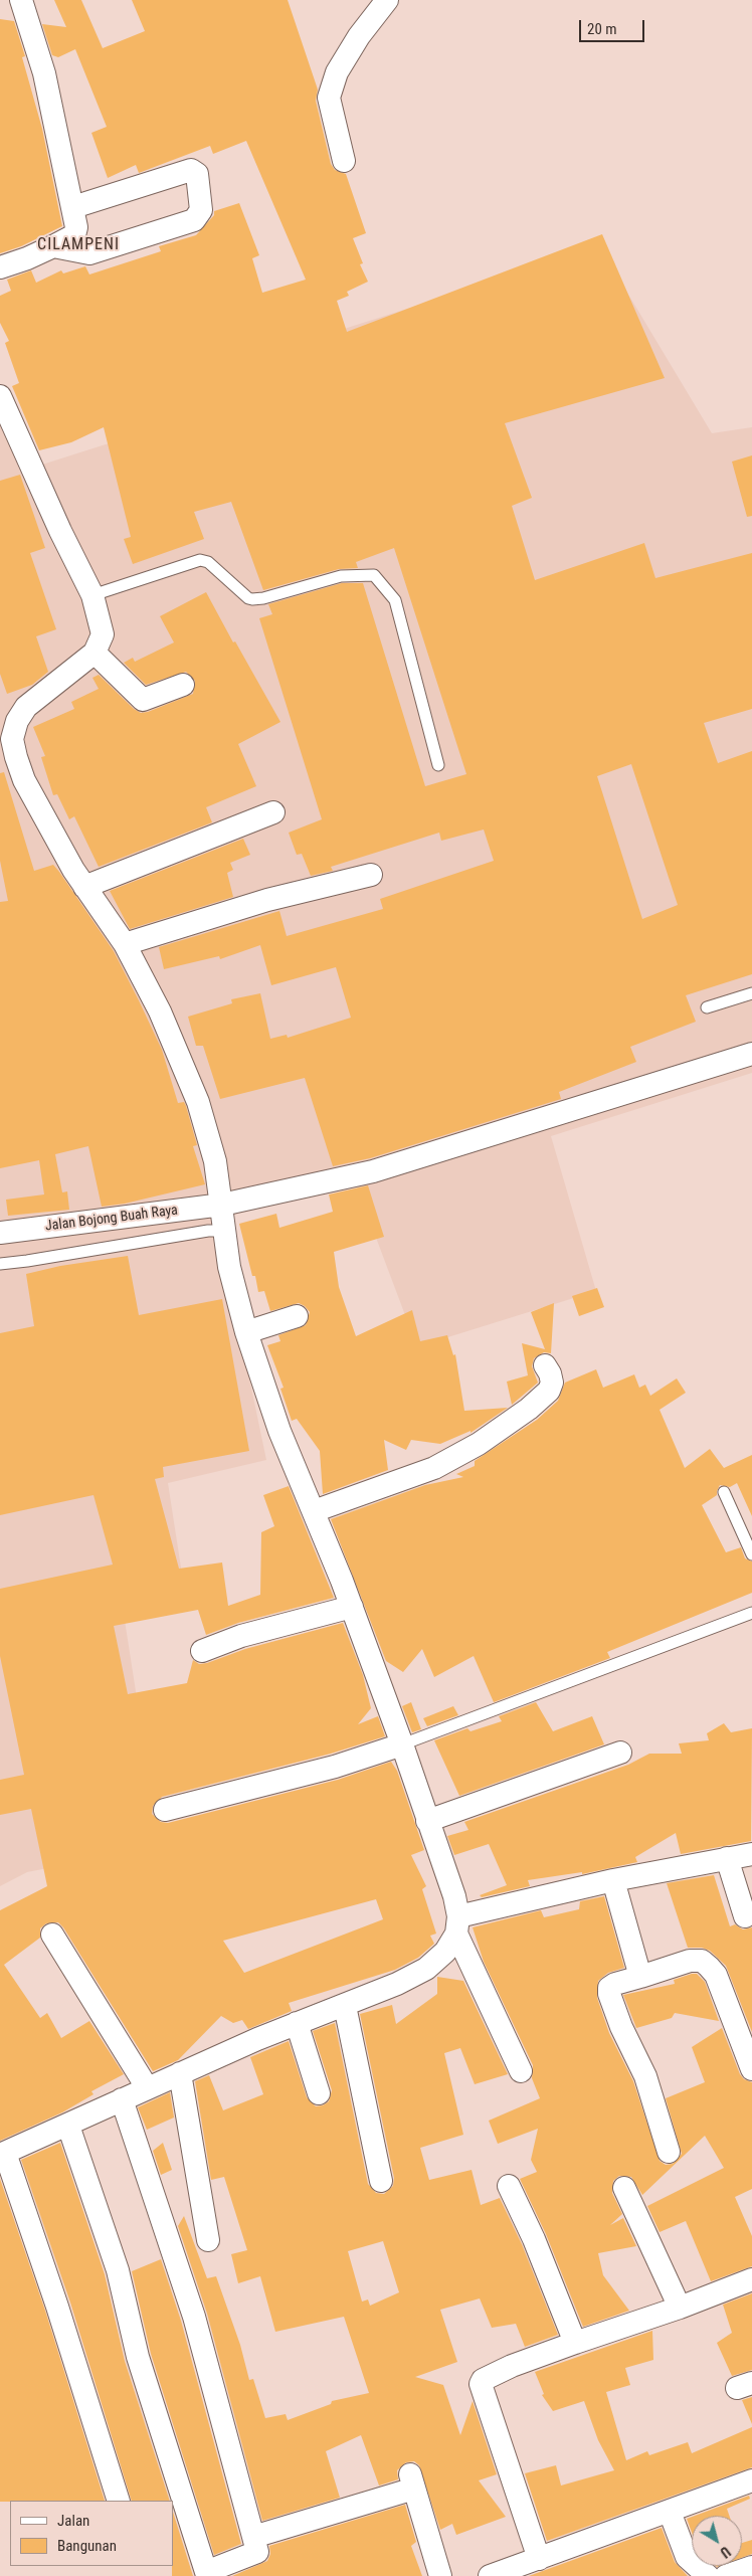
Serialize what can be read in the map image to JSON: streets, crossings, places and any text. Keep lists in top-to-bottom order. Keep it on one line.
{"streets":{"street":["Jalan Bojong Buah Raya"]},"districts":["CILAMPENI"],"legend":["Jalan","Bangunan"],"scale_bar":"20 m","north":"bottom right"}
